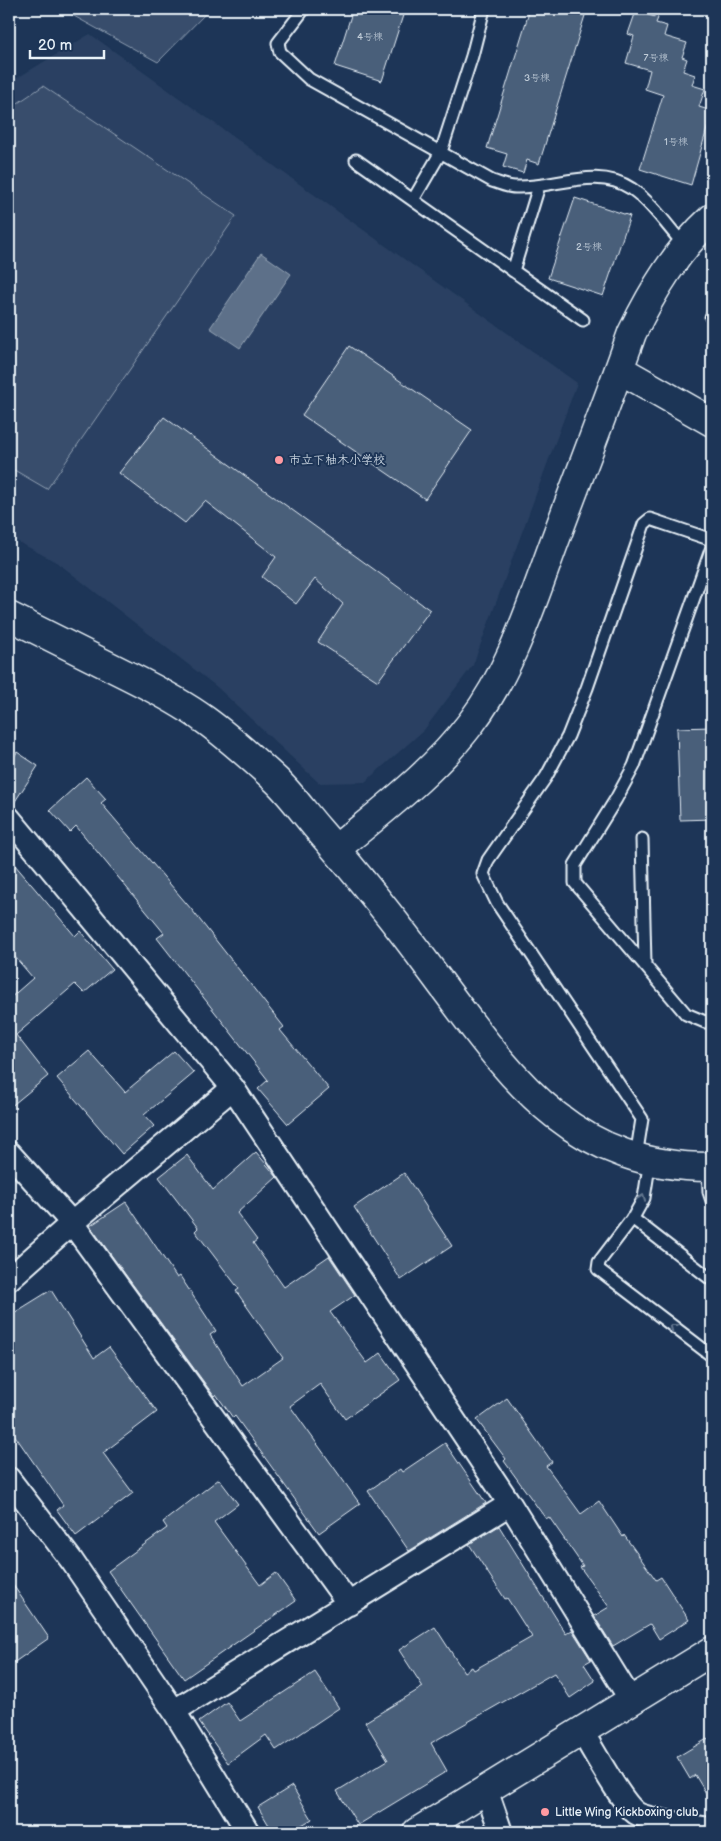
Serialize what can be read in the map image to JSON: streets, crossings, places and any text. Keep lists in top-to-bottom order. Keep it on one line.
{"places":["市立下柚木小学校","Little Wing Kickboxing club"],"house_numbers":["4号棟","7号棟","3号棟","1号棟","2号棟"],"scale_bar":"20 m"}
